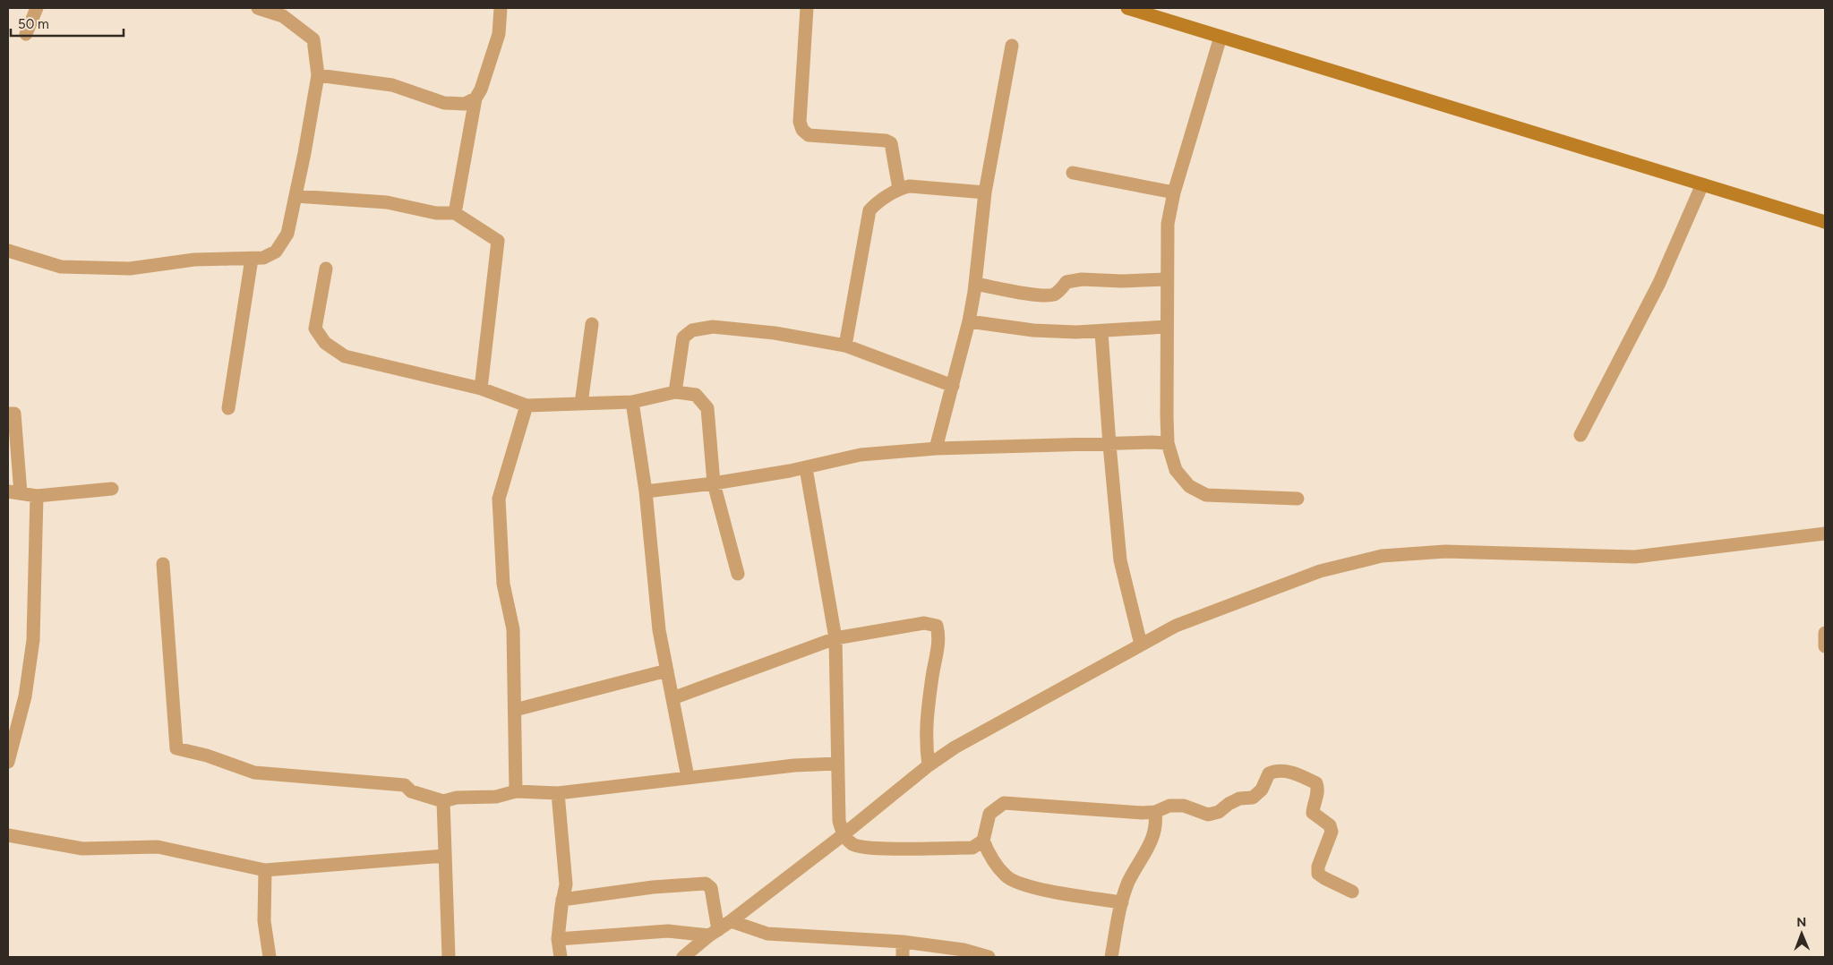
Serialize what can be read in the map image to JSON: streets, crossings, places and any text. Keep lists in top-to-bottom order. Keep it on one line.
{"scale_bar":"50 m","north":"top"}
